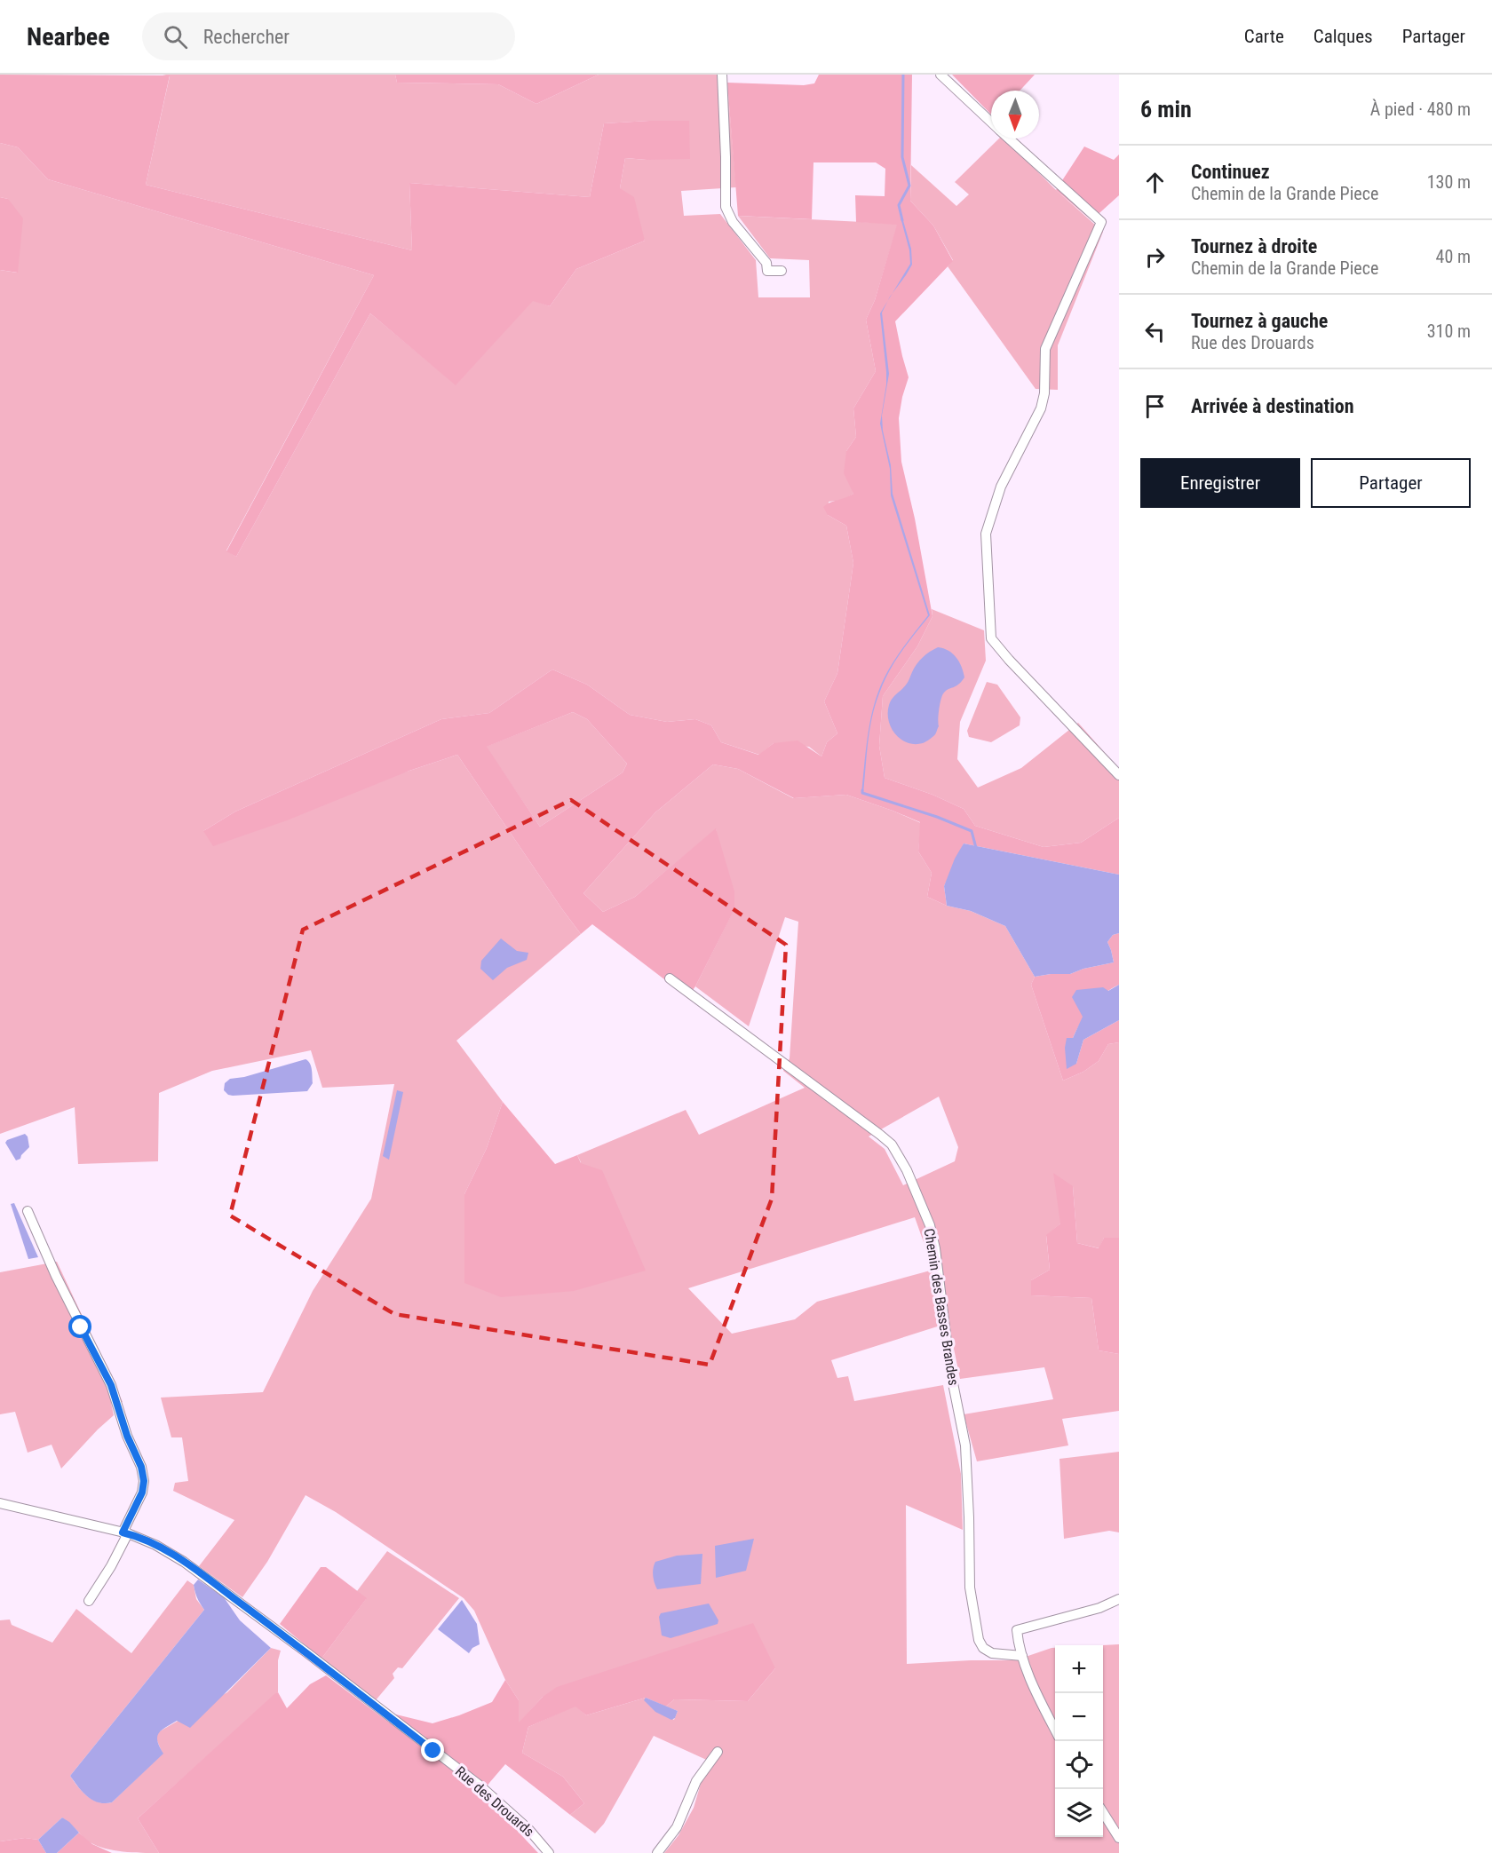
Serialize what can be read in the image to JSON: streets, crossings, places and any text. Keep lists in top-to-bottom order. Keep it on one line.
{"streets":{"street":["Chemin des Basses Brandes","Rue des Drouards"]},"north":"bottom","page":{"header":"Nearbee","search":"Rechercher","nav":["Carte","Calques","Partager"],"heading":["6 min","À pied · 480 m"],"list":[["Continuez","Chemin de la Grande Piece","130 m"],["Tournez à droite","Chemin de la Grande Piece","40 m"],["Tournez à gauche","Rue des Drouards","310 m"],"Arrivée à destination"],"buttons":["Enregistrer","Partager"],"map_buttons":["+","−"]}}
